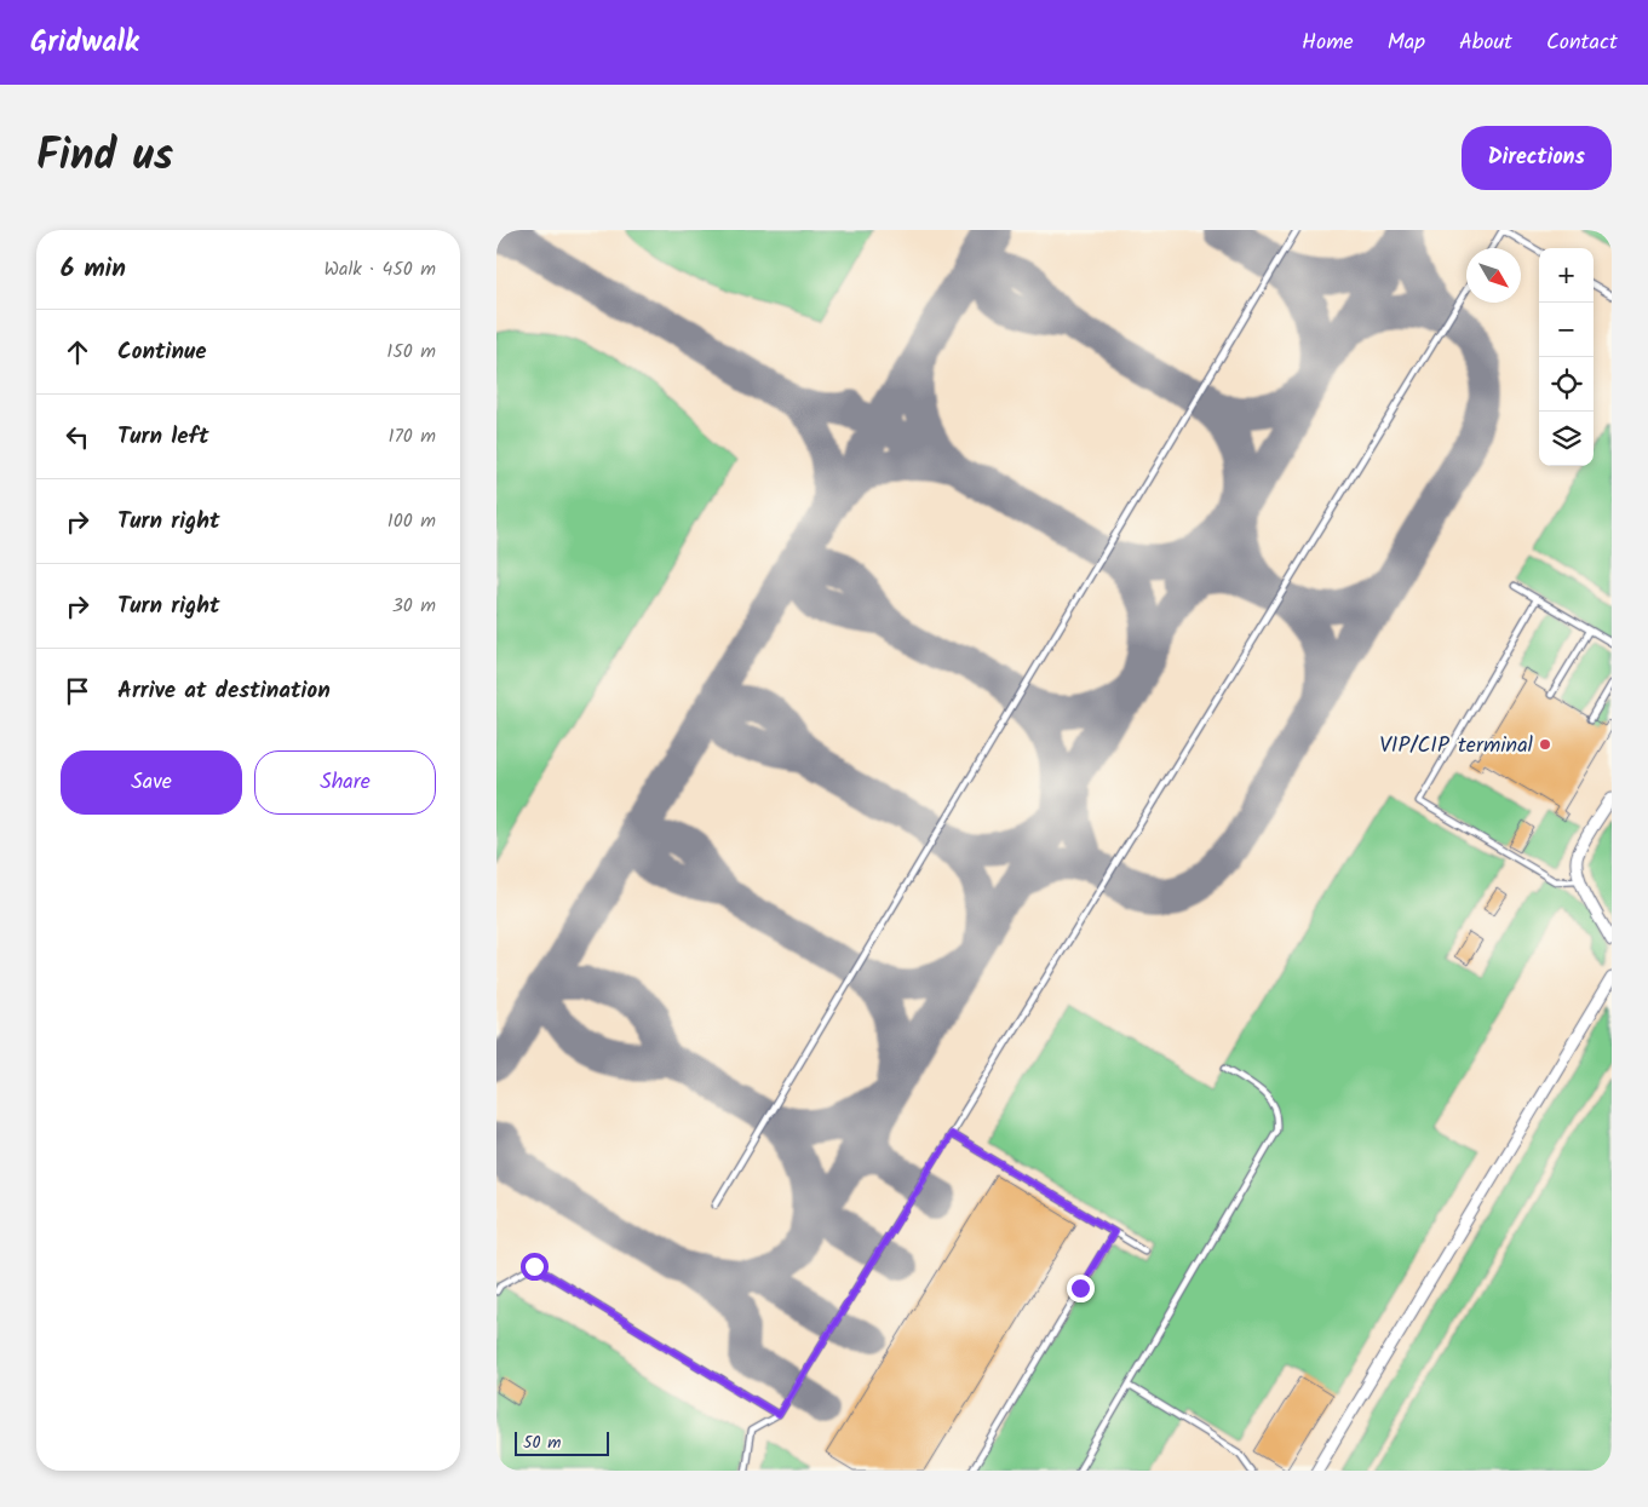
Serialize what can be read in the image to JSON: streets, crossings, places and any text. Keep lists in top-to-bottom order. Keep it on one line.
{"places":["VIP/CIP terminal"],"scale_bar":"50 m","north":"bottom right","page":{"header":"Gridwalk","nav":["Home","Map","About","Contact"],"title":"Find us","buttons":["Directions",["Save","Share"]],"heading":["6 min","Walk · 450 m"],"map_buttons":["+","−"],"list":[["Continue","150 m"],["Turn left","170 m"],["Turn right","100 m"],["Turn right","30 m"],"Arrive at destination"],"scale":"50 m"}}
